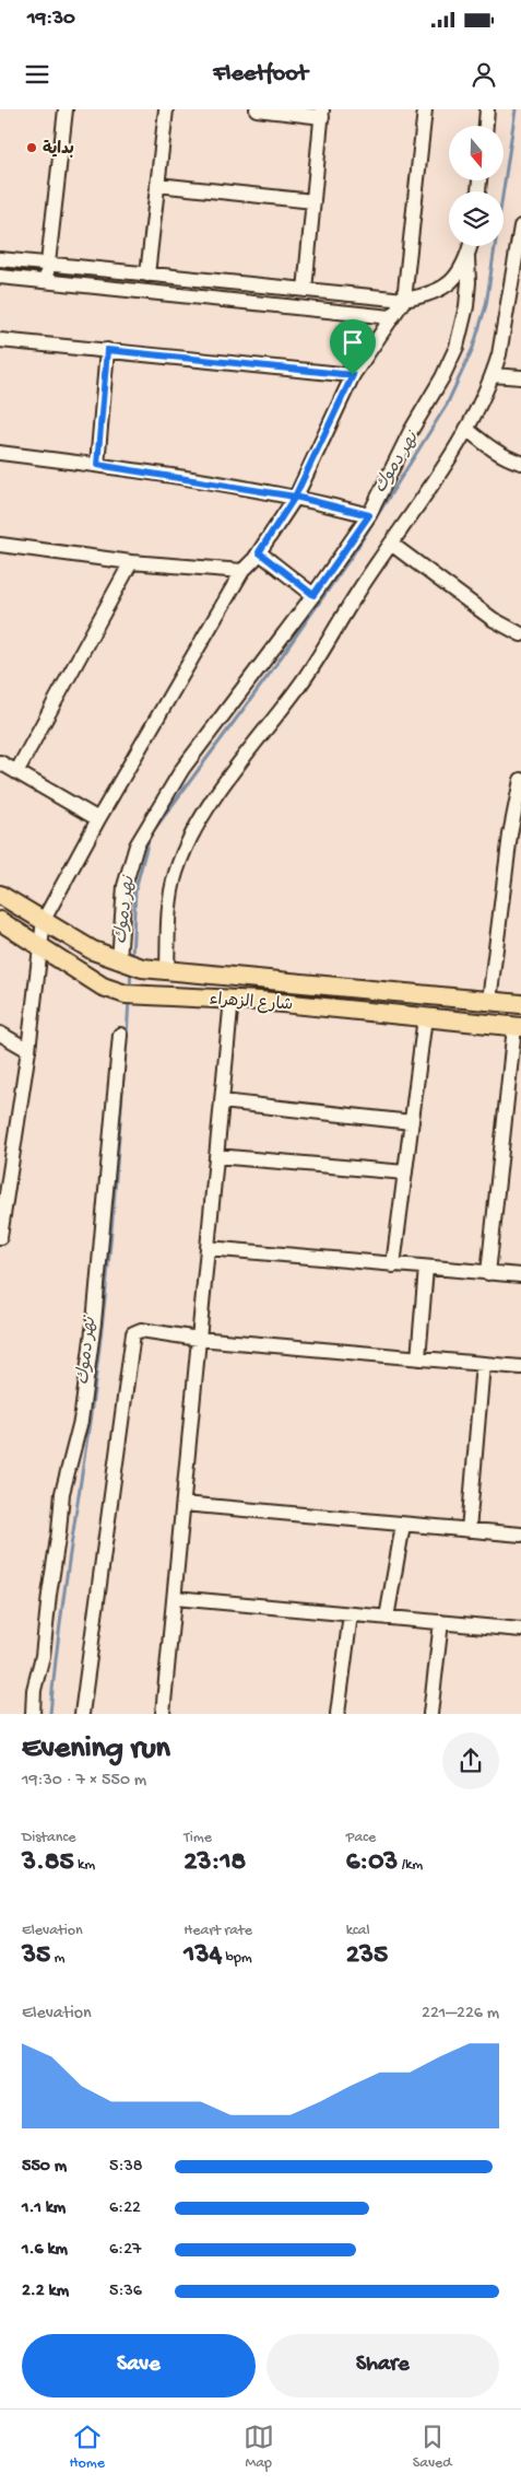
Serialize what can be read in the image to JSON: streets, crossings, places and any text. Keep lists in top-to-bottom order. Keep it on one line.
{"streets":{"main road":["شارع الزهراء"]},"water":["نهر دموك"],"places":["بداية"],"north":"bottom","page":{"status":"19:30","header":"Fleetfoot","heading":["Evening run","19:30 · 7 × 550 m"],"stats":[["Distance","3.85 km"],["Time","23:18"],["Pace","6:03 /km"],["Elevation","35 m"],["Heart rate","134 bpm"],["kcal","235"]],"chart":["Elevation","221–226 m"],"list":[{"name":"550 m","note":"5:38"},{"name":"1.1 km","note":"6:22"},{"name":"1.6 km","note":"6:27"},{"name":"2.2 km","note":"5:36"}],"buttons":["Save","Share"],"tabs":["Home","Map","Saved"]}}
